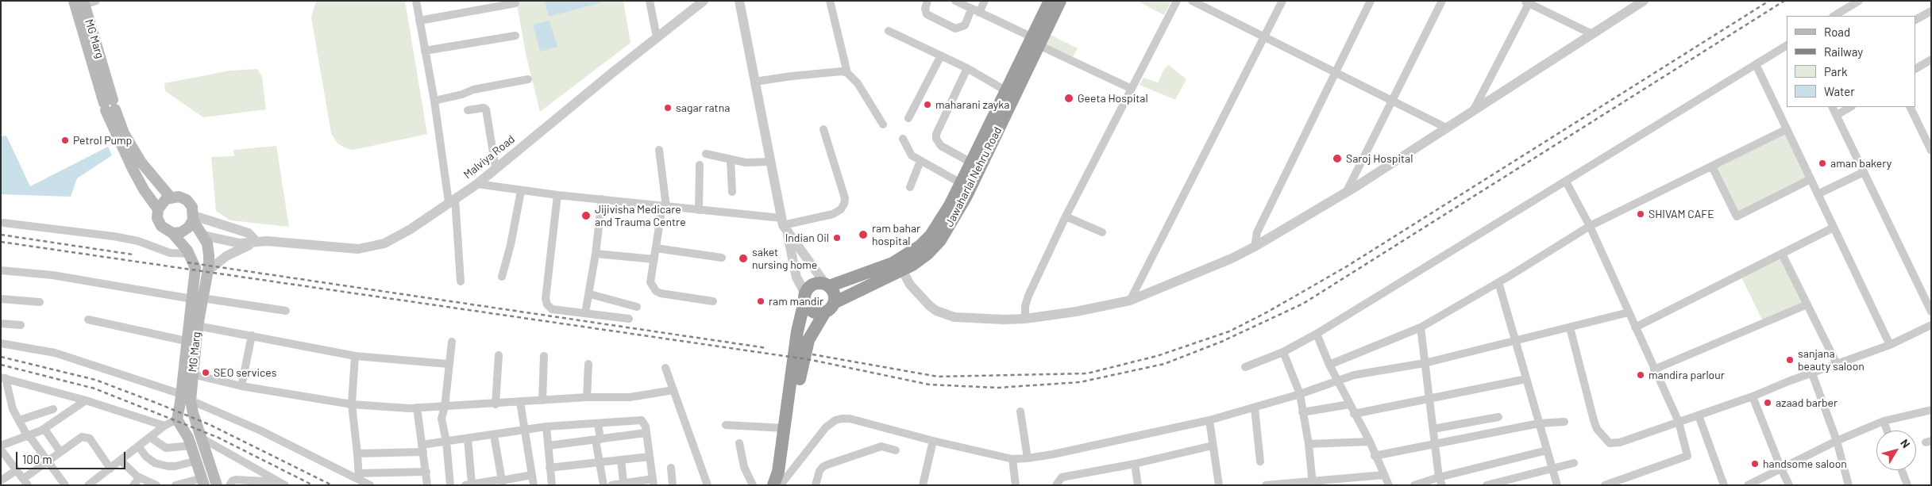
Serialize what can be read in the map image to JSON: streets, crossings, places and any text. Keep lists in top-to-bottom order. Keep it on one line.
{"streets":{"highway":["Jawaharlal Nehru Road"],"main road":["MG Marg"],"street":["Malviya Road"]},"crossings":[["MG Marg","Malviya Road"]],"places":["Geeta Hospital","maharani zayka","sagar ratna","Petrol Pump","Saroj Hospital","aman bakery","SHIVAM CAFE","Jijivisha Medicare and Trauma Centre","ram bahar hospital","Indian Oil","saket nursing home","ram mandir","sanjana beauty saloon","SEO services","mandira parlour","azaad barber","handsome saloon"],"legend":["Road","Railway","Park","Water"],"scale_bar":"100 m","north":"top right"}
